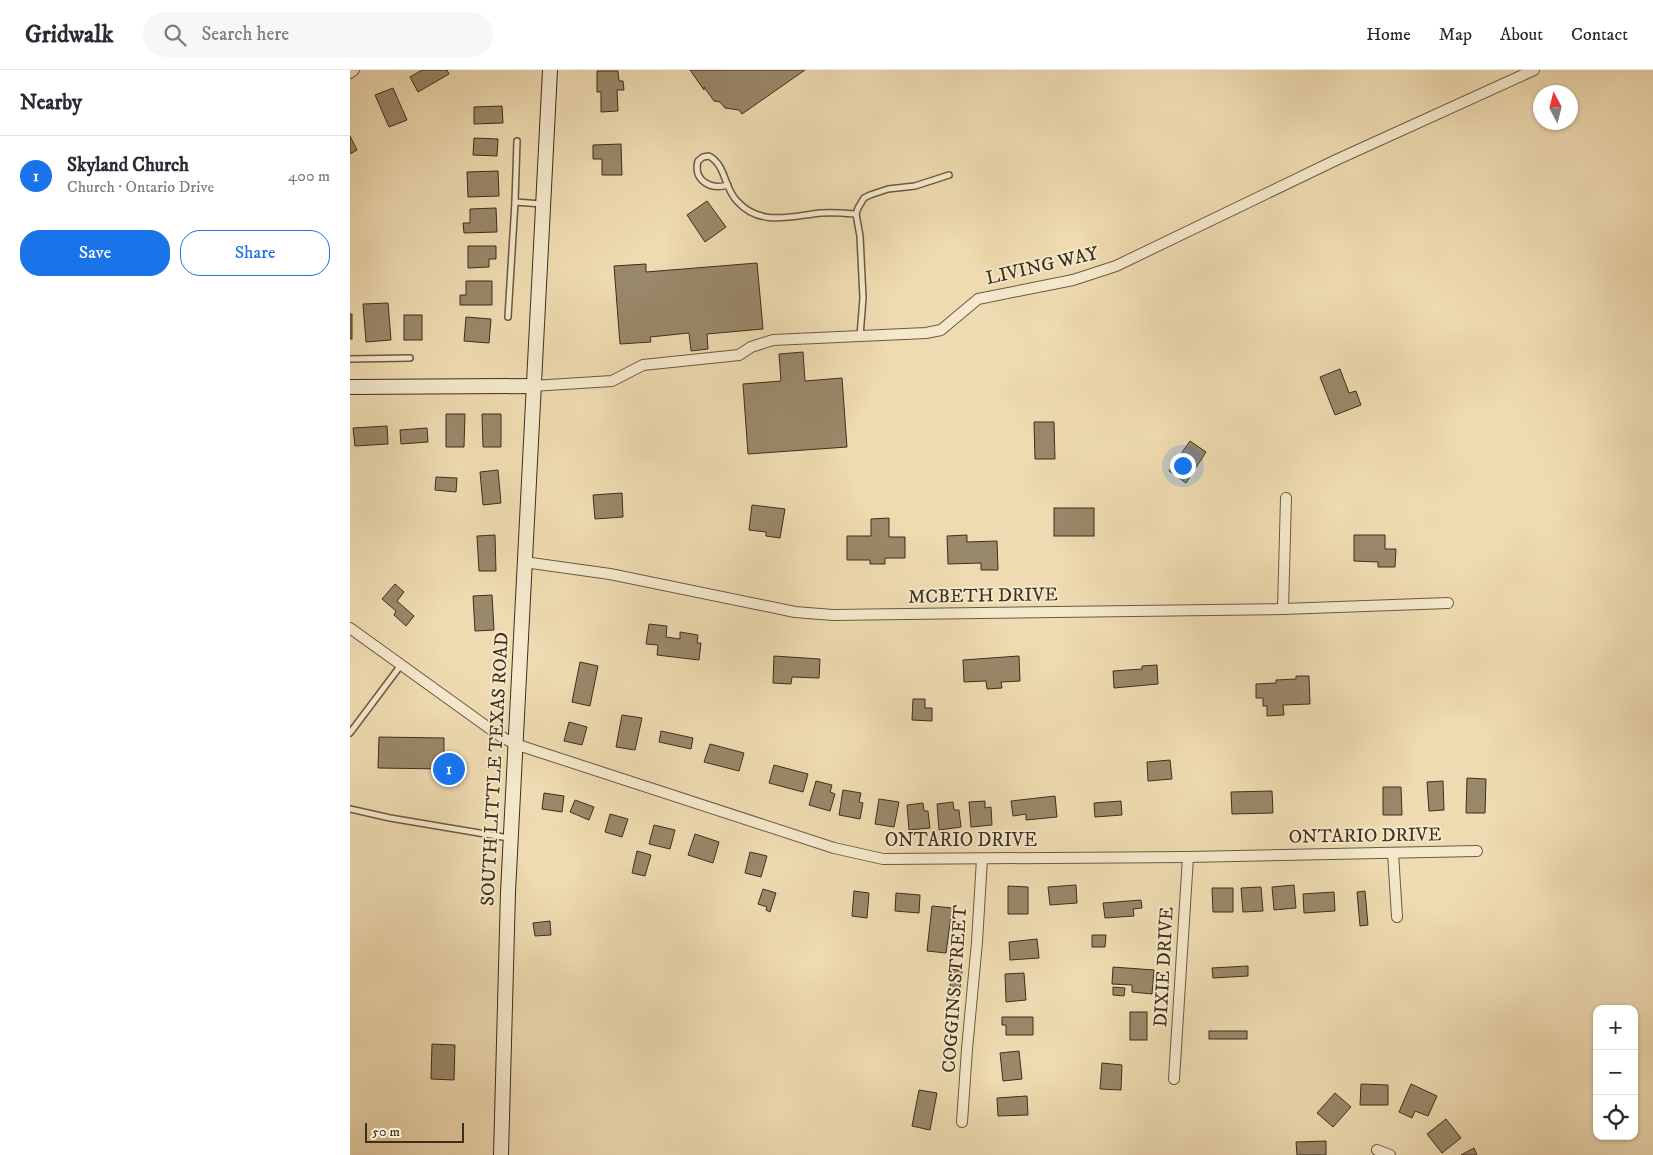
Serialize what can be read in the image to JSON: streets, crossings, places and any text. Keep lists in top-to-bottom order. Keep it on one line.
{"streets":{"street":["LIVING WAY","MCBETH DRIVE","SOUTH LITTLE TEXAS ROAD","ONTARIO DRIVE","DIXIE DRIVE","COGGINS STREET"]},"crossings":[["LIVING WAY","SOUTH LITTLE TEXAS ROAD"],["MCBETH DRIVE","SOUTH LITTLE TEXAS ROAD"],["SOUTH LITTLE TEXAS ROAD","ONTARIO DRIVE"],["ONTARIO DRIVE","DIXIE DRIVE"],["ONTARIO DRIVE","COGGINS STREET"]],"scale_bar":"50 m","north":"top","page":{"header":"Gridwalk","search":"Search here","nav":["Home","Map","About","Contact"],"heading":"Nearby","list":[{"mark":"1","name":"Skyland Church","note":"Church · Ontario Drive","value":"400 m"}],"buttons":["Save","Share"],"pins":"1","map_buttons":["+","−"],"scale":"50 m"}}
